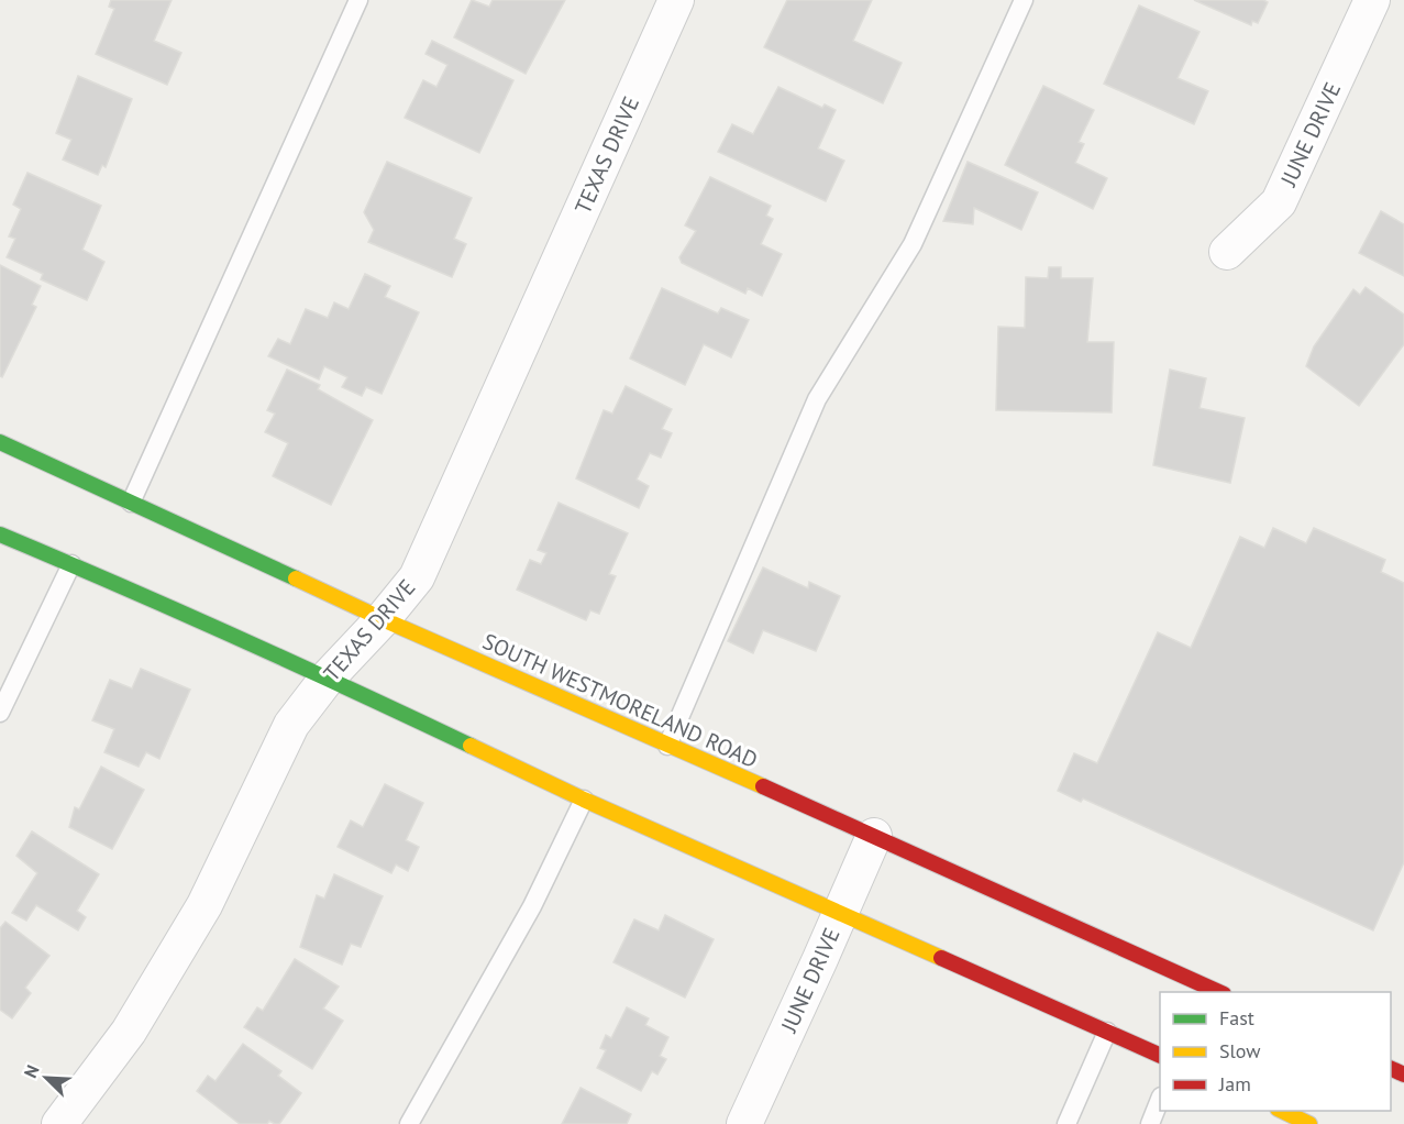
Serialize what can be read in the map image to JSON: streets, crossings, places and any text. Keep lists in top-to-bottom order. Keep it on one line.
{"streets":{"main road":["SOUTH WESTMORELAND ROAD"],"street":["JUNE DRIVE","TEXAS DRIVE"]},"crossings":[["JUNE DRIVE","SOUTH WESTMORELAND ROAD"],["TEXAS DRIVE","SOUTH WESTMORELAND ROAD"]],"legend":["Fast","Slow","Jam"],"north":"top left"}
